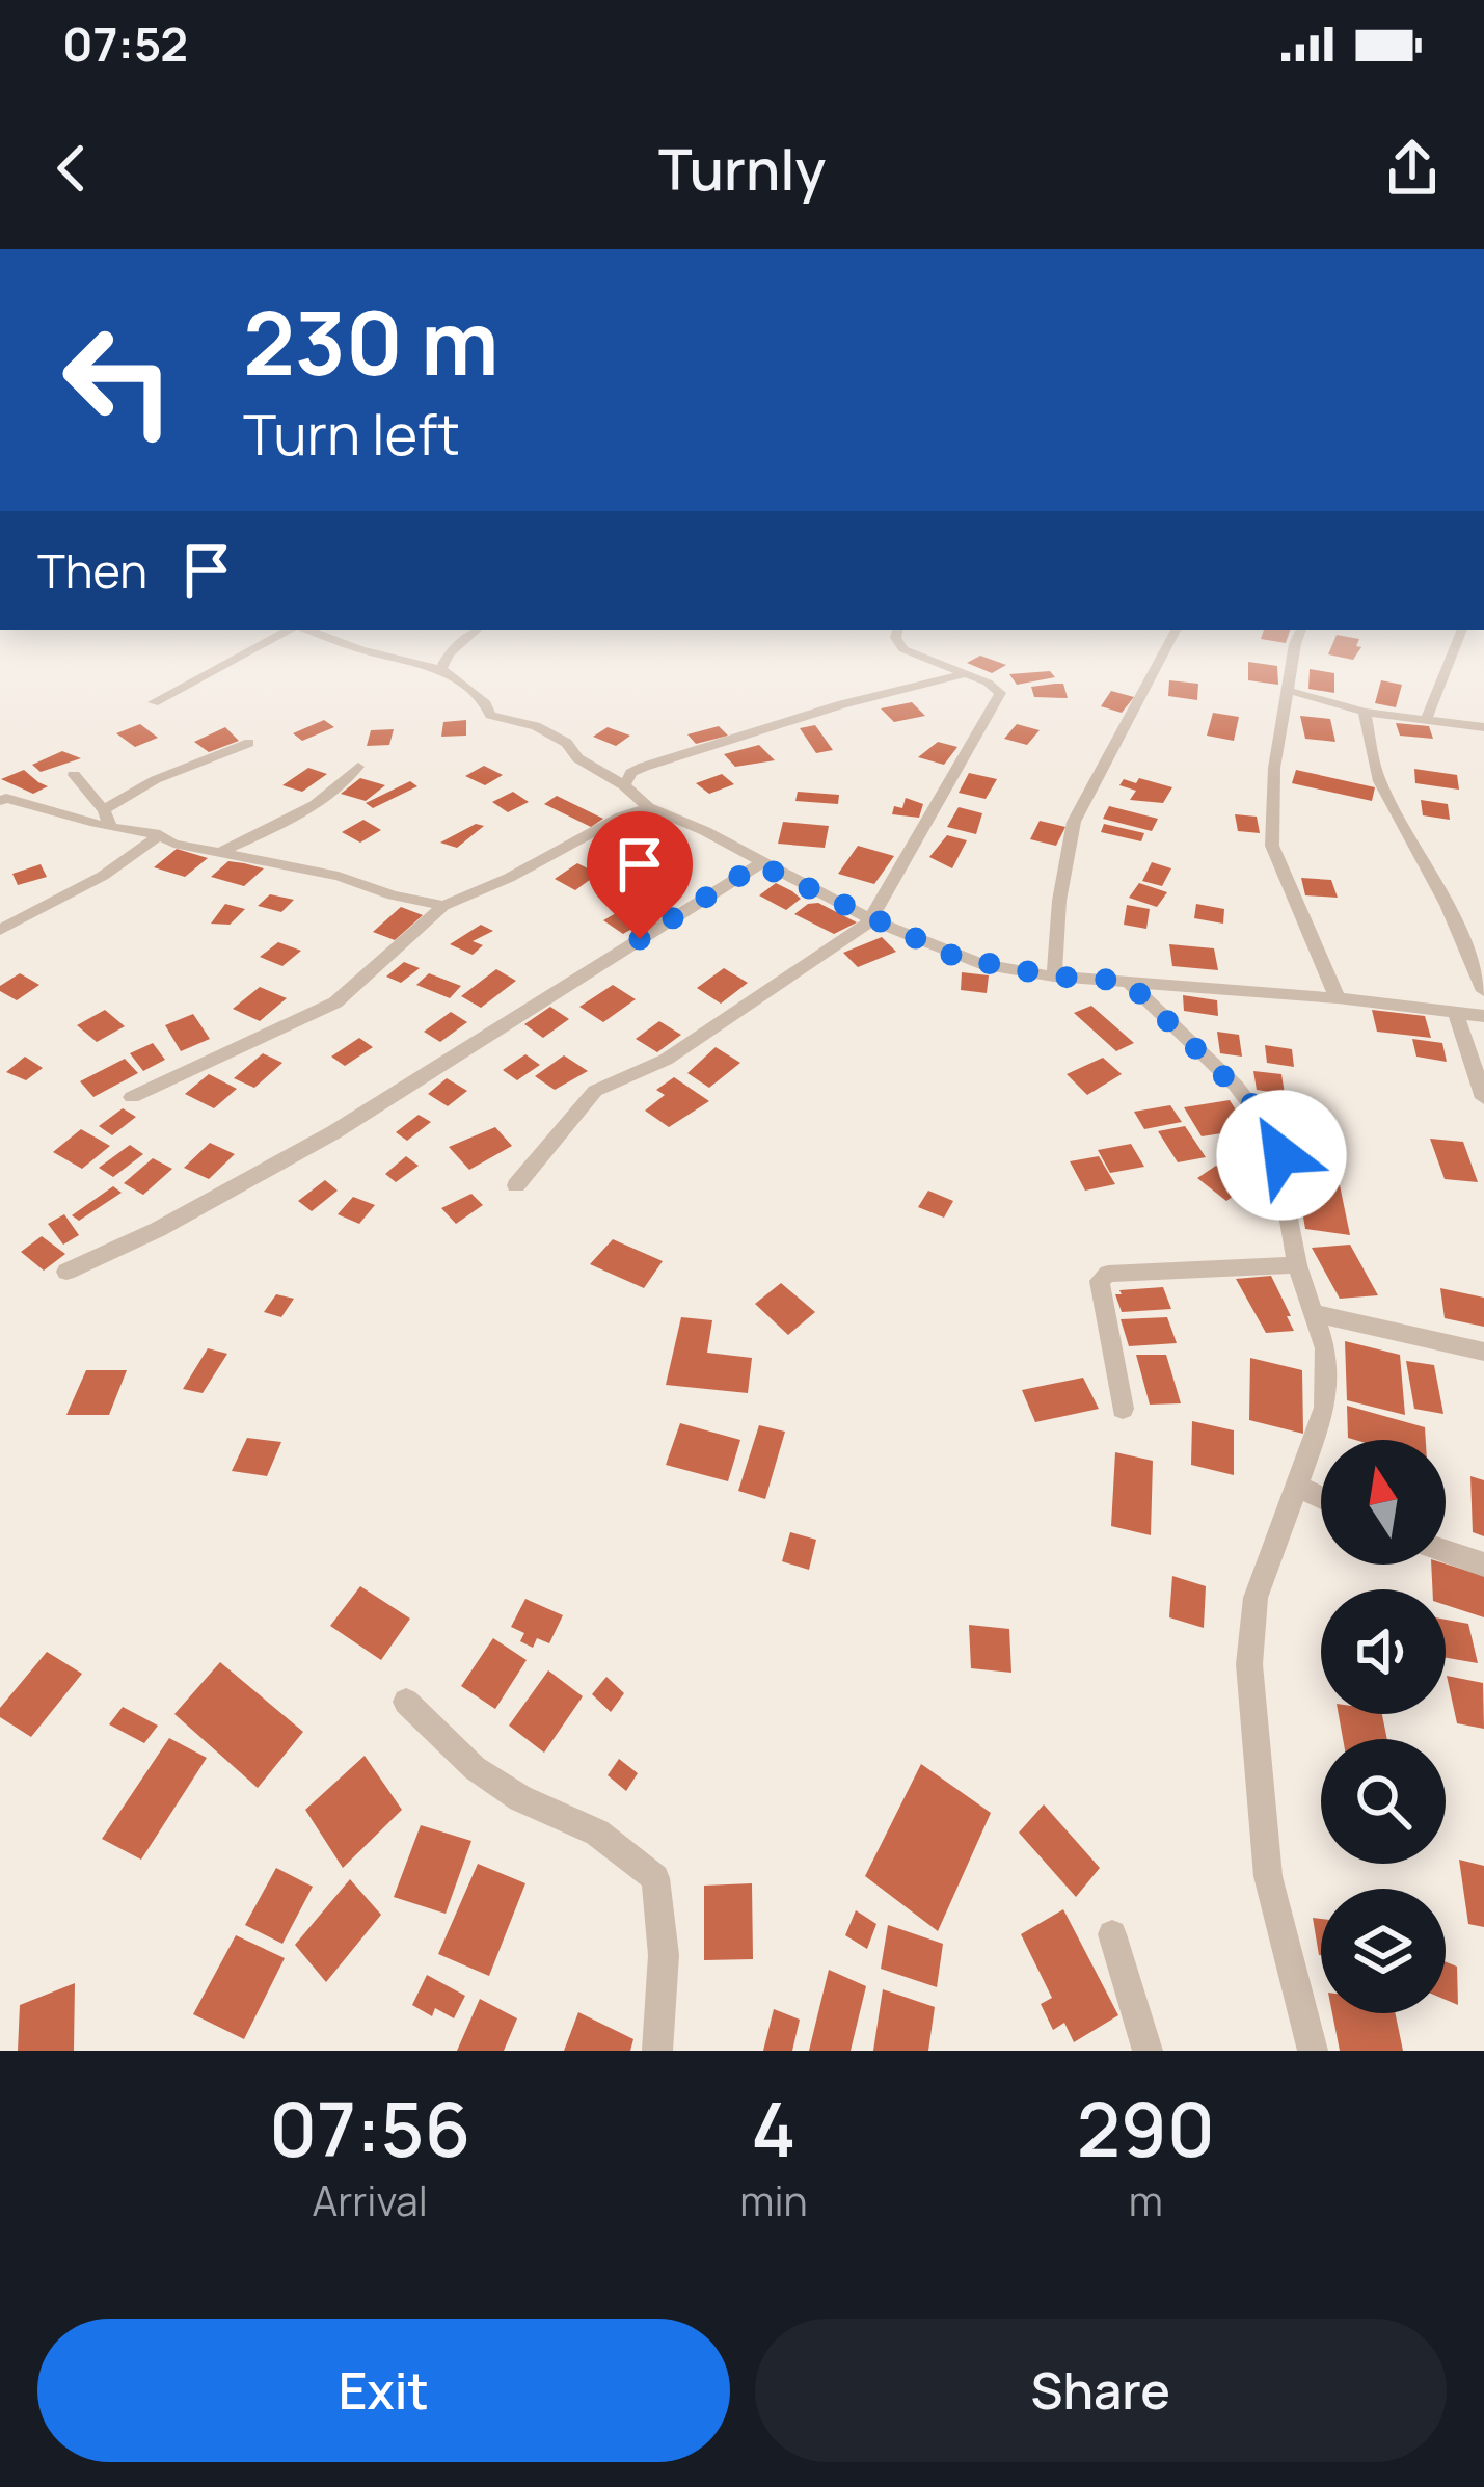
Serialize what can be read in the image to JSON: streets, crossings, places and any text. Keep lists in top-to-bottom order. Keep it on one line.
{"north":"top","page":{"status":"07:52","header":"Turnly","turn":["230 m","Turn left"],"then":"Then","eta":["07:56","Arrival","4","min","290","m"],"buttons":["Exit","Share"]}}
